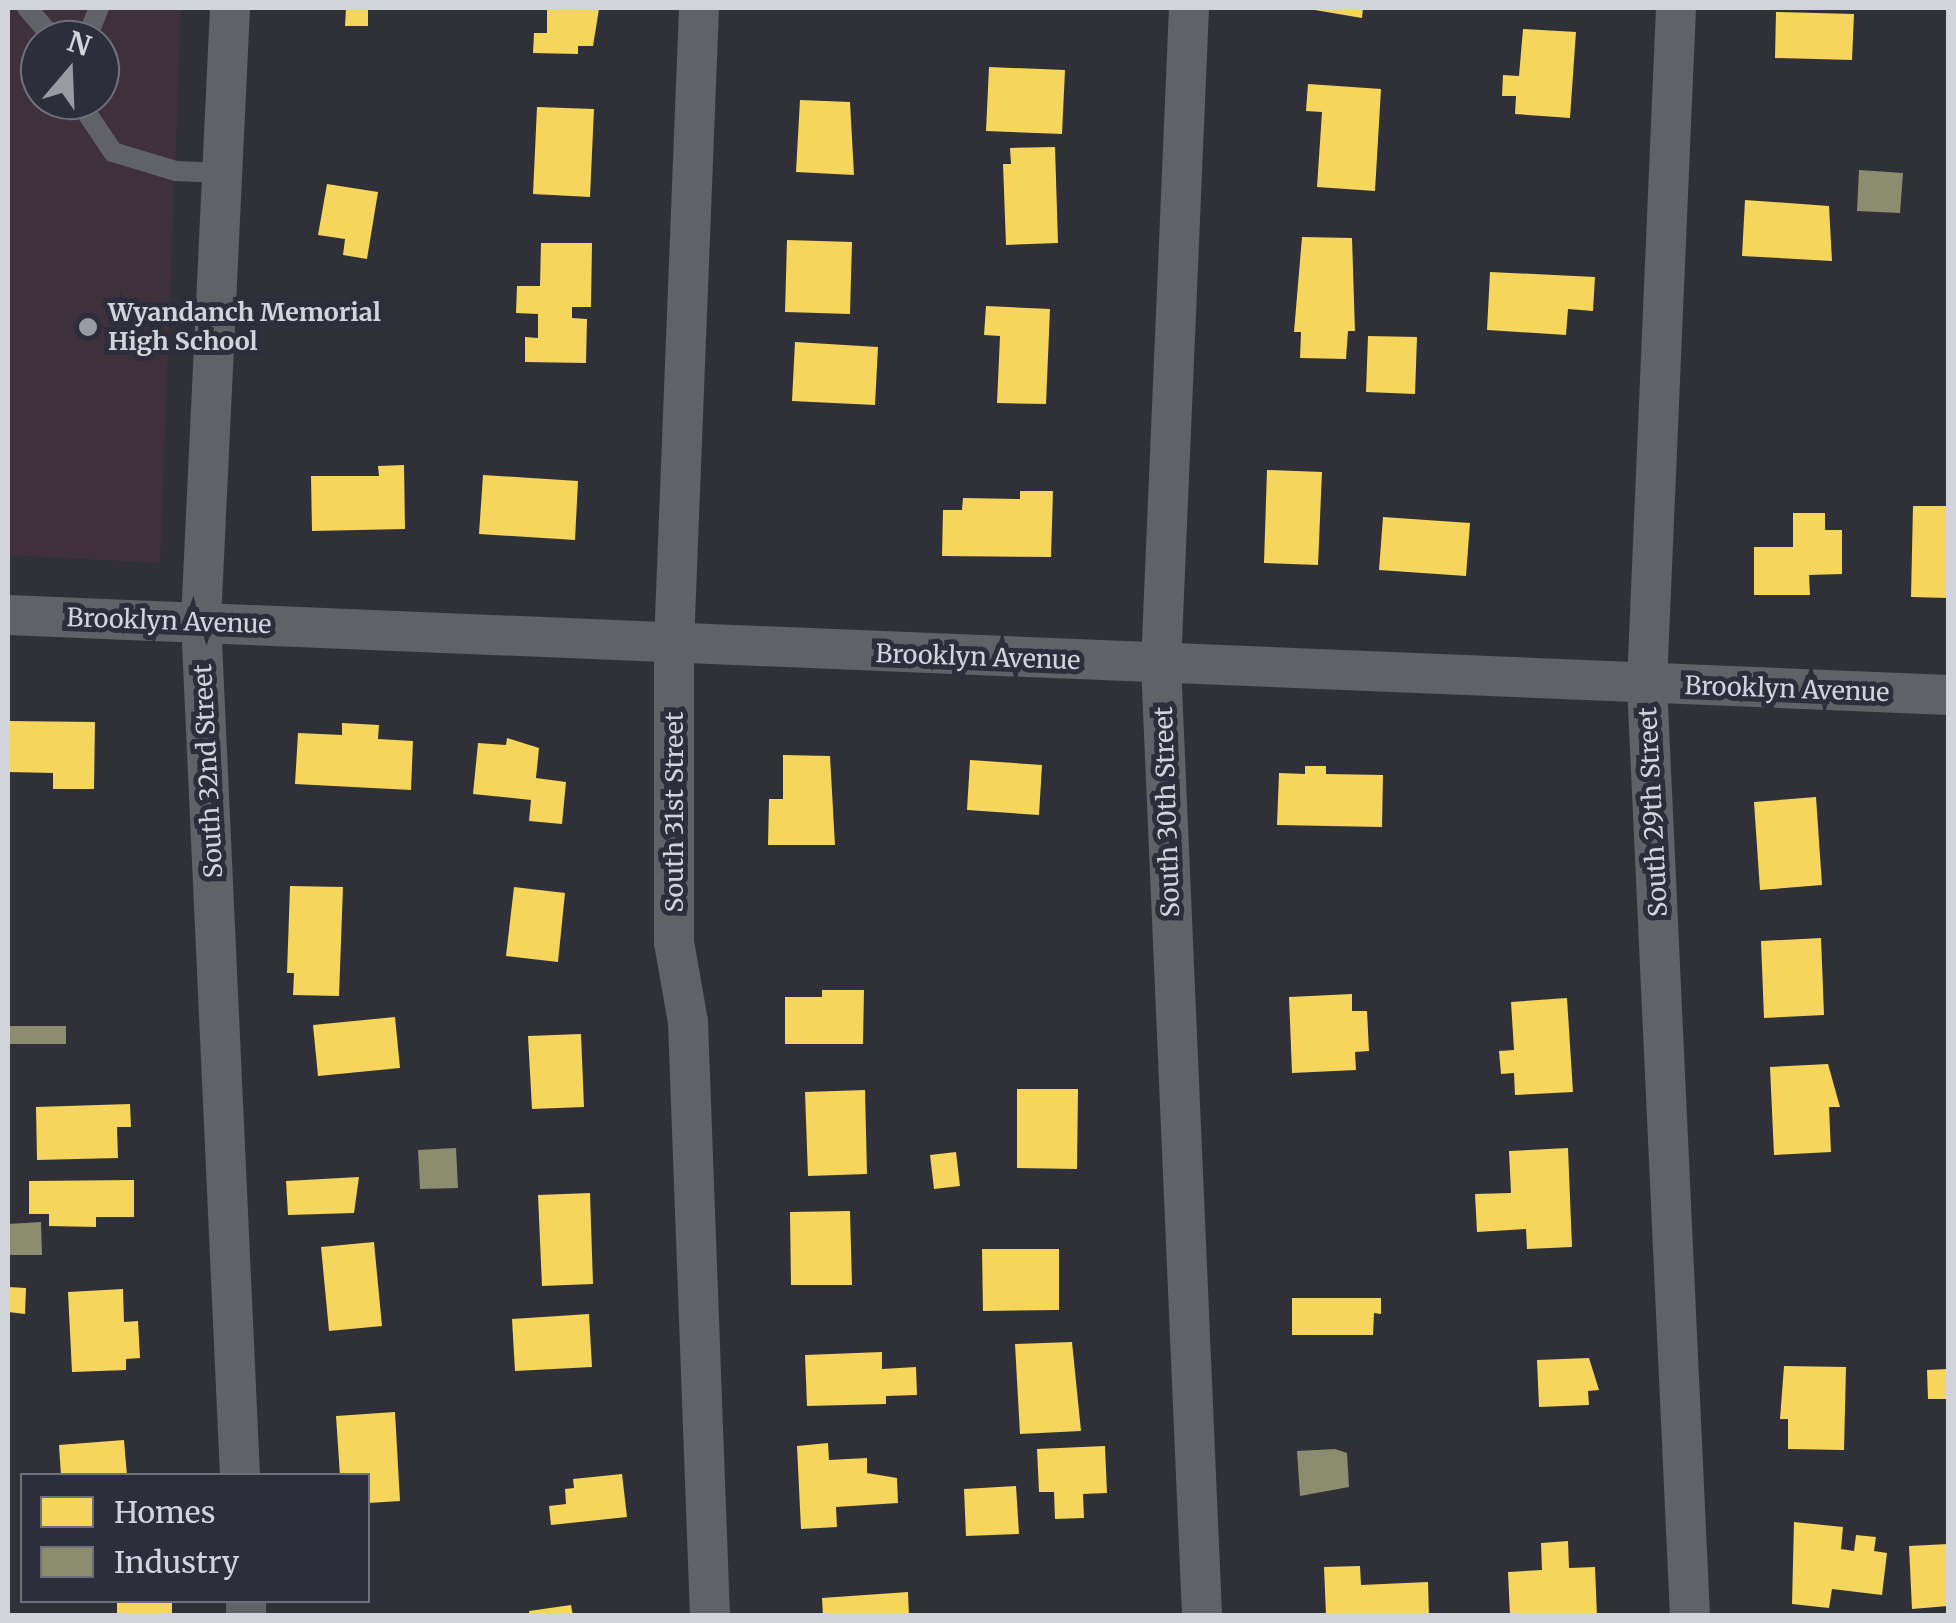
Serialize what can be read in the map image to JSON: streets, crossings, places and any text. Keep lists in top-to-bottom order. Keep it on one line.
{"streets":{"street":["Brooklyn Avenue","South 32nd Street","South 31st Street","South 30th Street","South 29th Street"]},"crossings":[["Brooklyn Avenue","South 32nd Street"],["Brooklyn Avenue","South 31st Street"],["Brooklyn Avenue","South 30th Street"],["Brooklyn Avenue","South 29th Street"]],"places":["Wyandanch Memorial High School"],"legend":["Homes","Industry"],"north":"top"}
